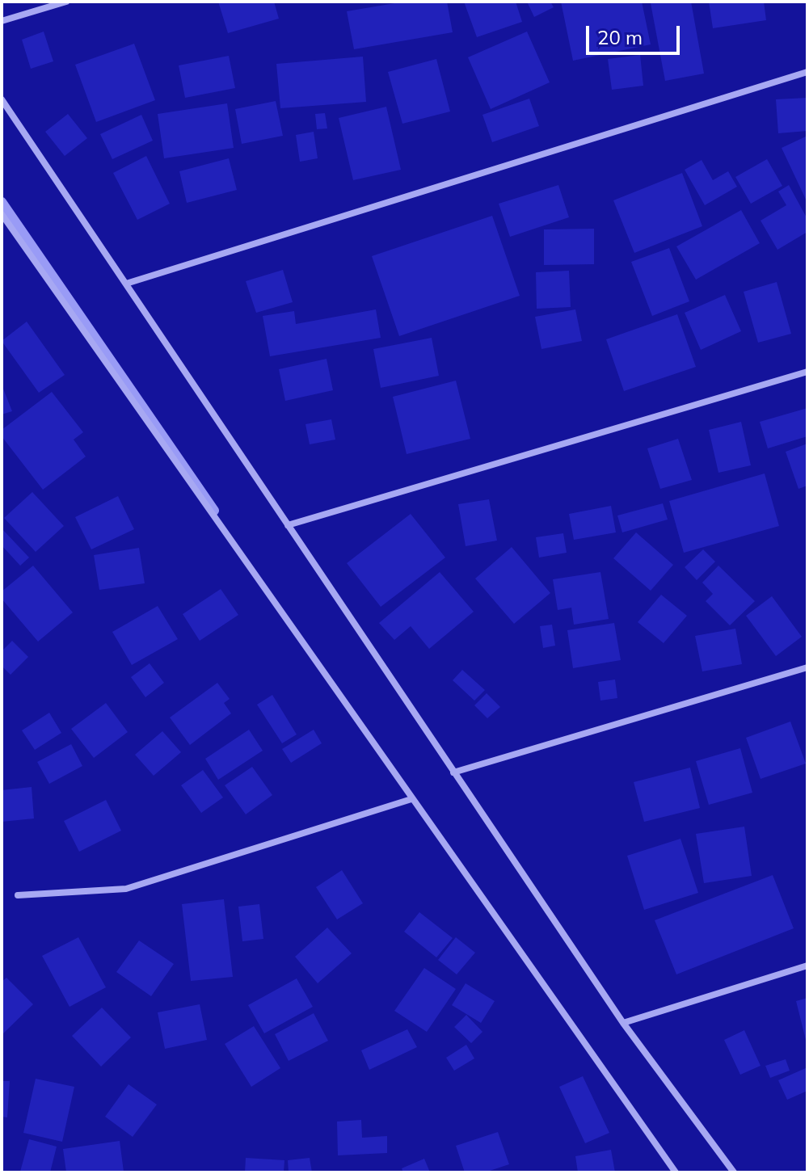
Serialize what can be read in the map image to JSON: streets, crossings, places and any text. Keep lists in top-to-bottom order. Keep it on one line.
{"scale_bar":"20 m"}
